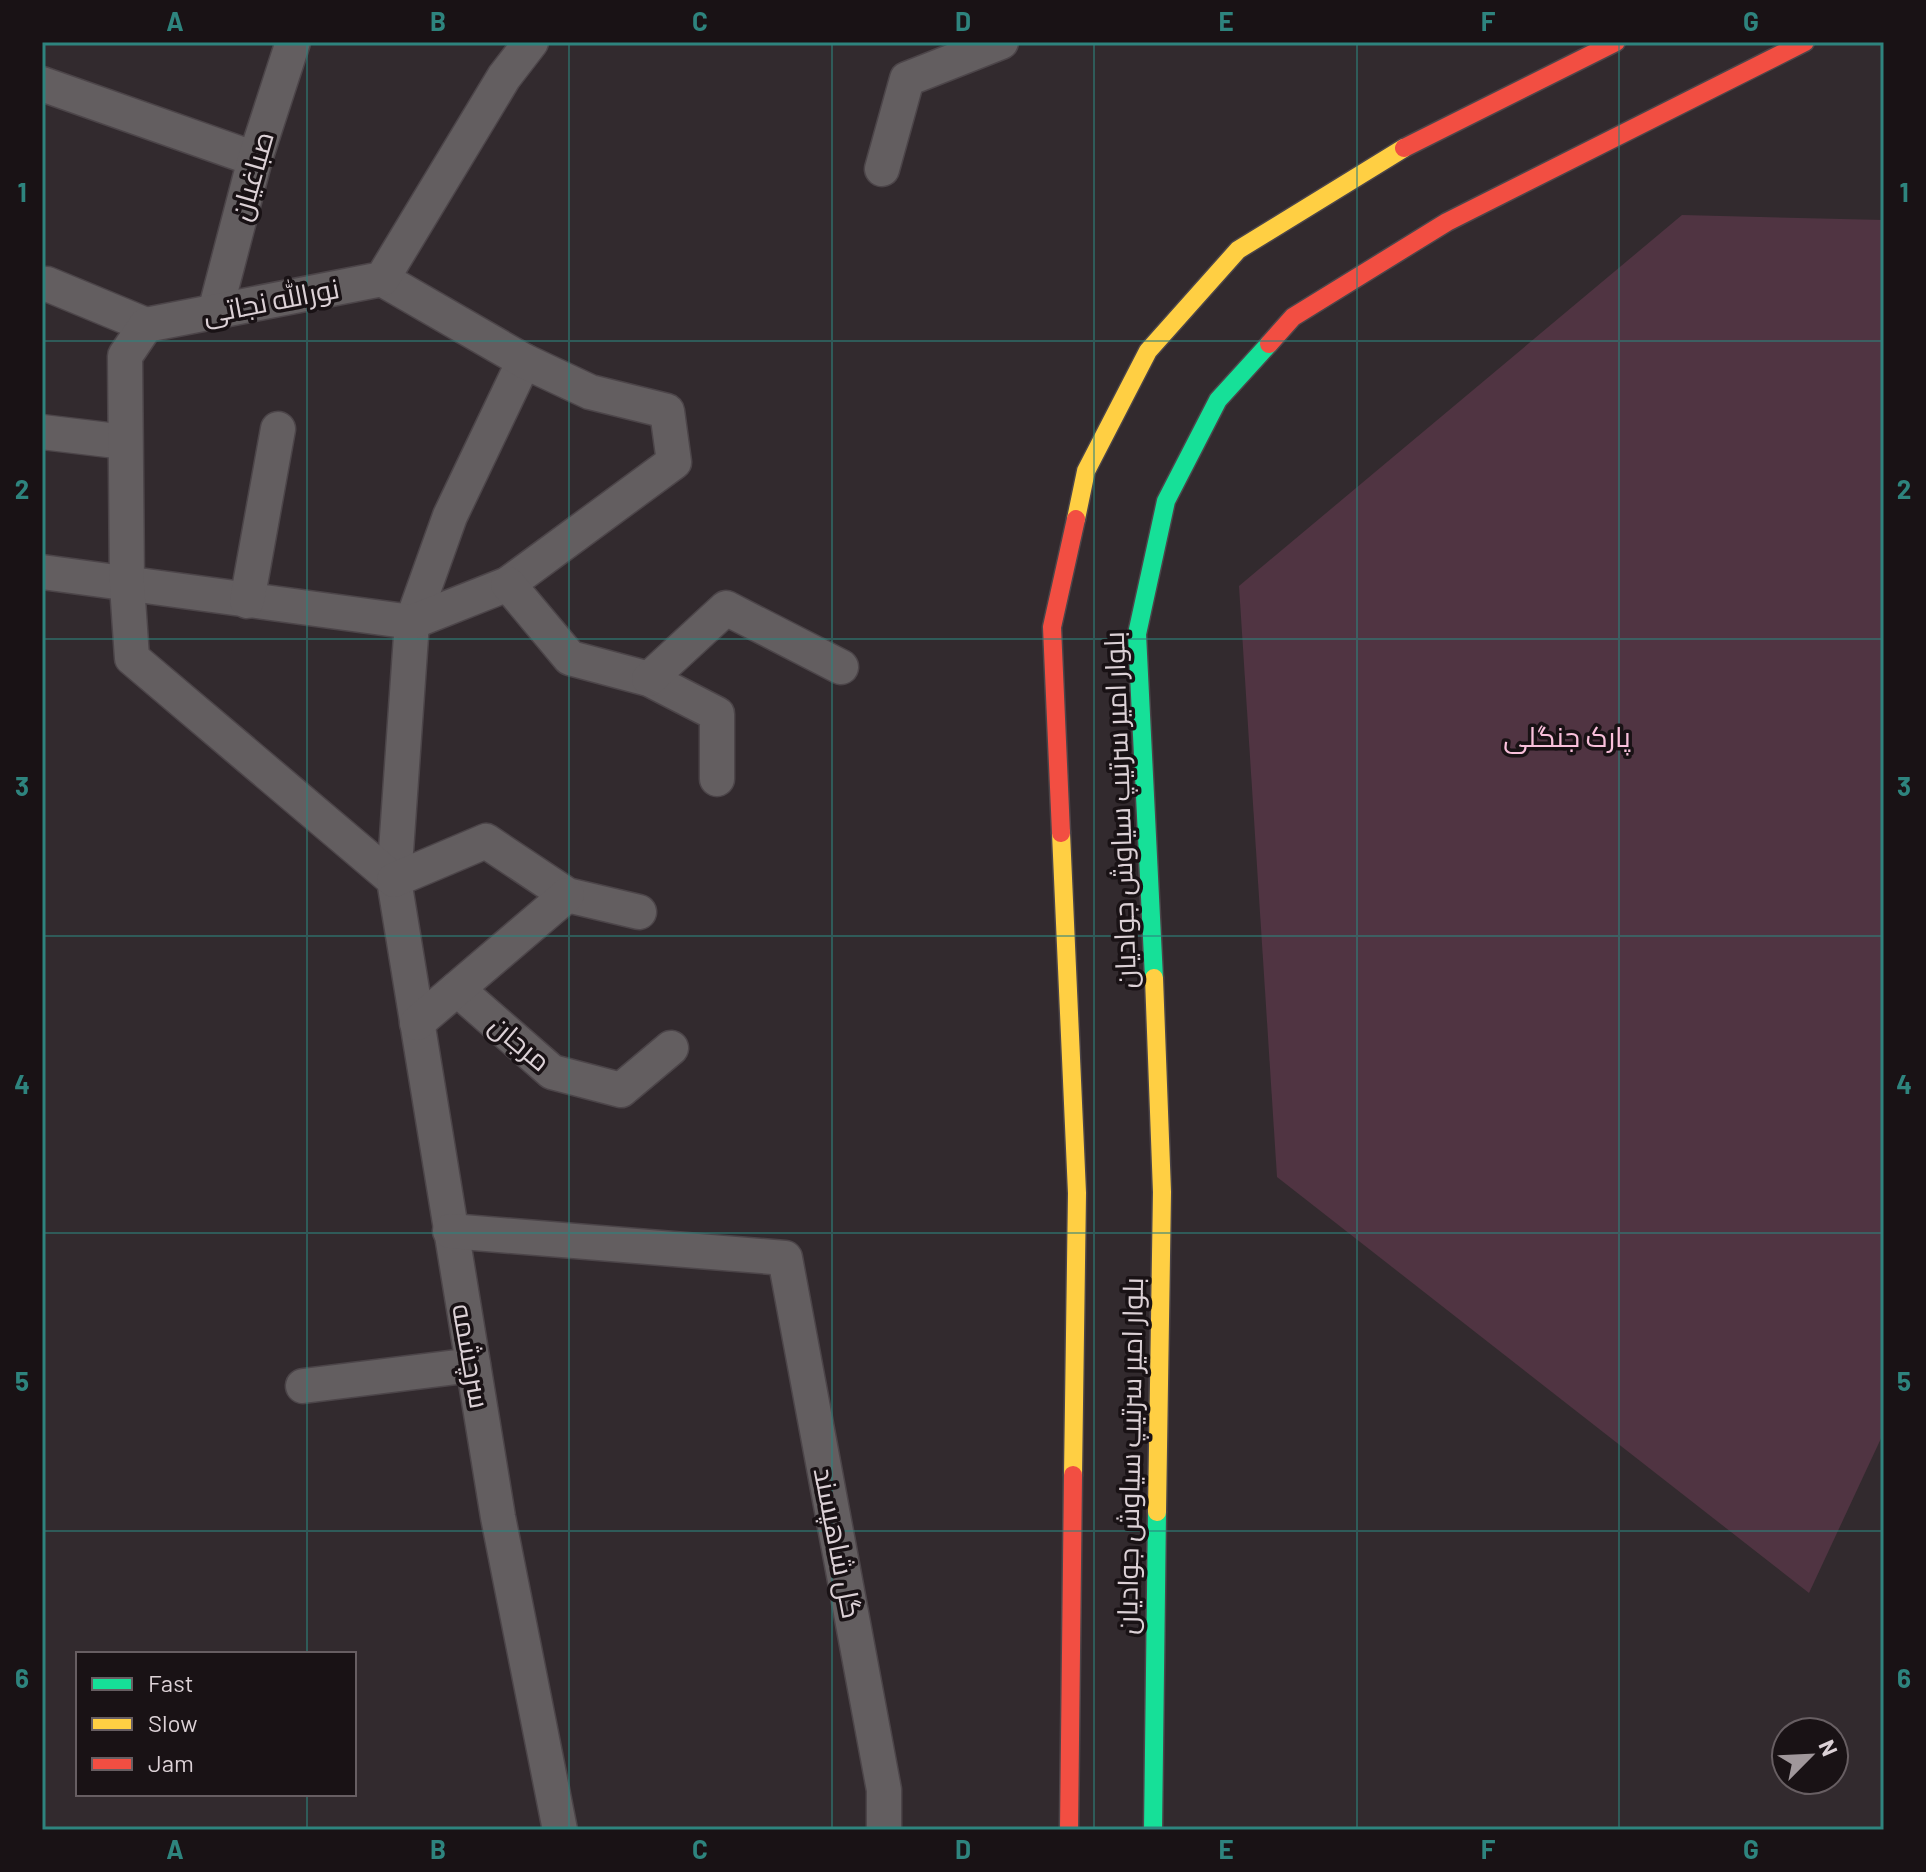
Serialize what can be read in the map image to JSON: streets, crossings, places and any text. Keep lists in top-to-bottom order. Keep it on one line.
{"streets":{"main road":["بلوار امیر سرتیپ سیاوش جوادیان"],"street":["صباغیان","نورالله نجاتی","مرجان","سرچشمه","گل شاهپسند"]},"crossings":[["صباغیان","نورالله نجاتی"],["سرچشمه","گل شاهپسند"]],"parks":["پارک جنگلی"],"legend":["Fast","Slow","Jam"],"north":"top right","grid":{"columns":["A","B","C","D","E","F","G"],"rows":["1","2","3","4","5","6"]}}
